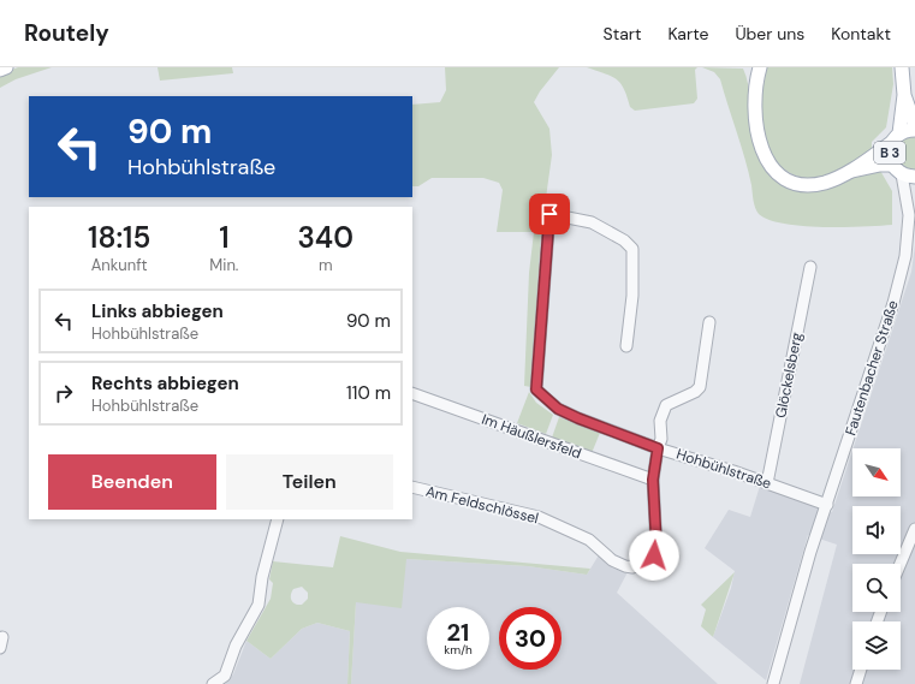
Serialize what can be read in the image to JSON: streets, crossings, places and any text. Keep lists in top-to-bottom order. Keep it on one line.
{"streets":{"main road":["B 3"],"street":["Fautenbacher Straße","Glöckelsberg","Im Häußlersfeld","Hohbühlstraße","Am Feldschlössel"]},"crossings":[["B 3","Fautenbacher Straße"],["Fautenbacher Straße","Hohbühlstraße"],["Glöckelsberg","Hohbühlstraße"],["Im Häußlersfeld","Am Feldschlössel"],["Hohbühlstraße","Am Feldschlössel"]],"north":"bottom right","page":{"header":"Routely","nav":["Start","Karte","Über uns","Kontakt"],"turn":["90 m","Hohbühlstraße"],"eta":["18:15","Ankunft","1","Min.","340","m"],"list":[{"name":"Links abbiegen","note":"Hohbühlstraße","value":"90 m"},{"name":"Rechts abbiegen","note":"Hohbühlstraße","value":"110 m"}],"buttons":["Beenden","Teilen"],"speed":"21 km/h","limit":"30"}}
